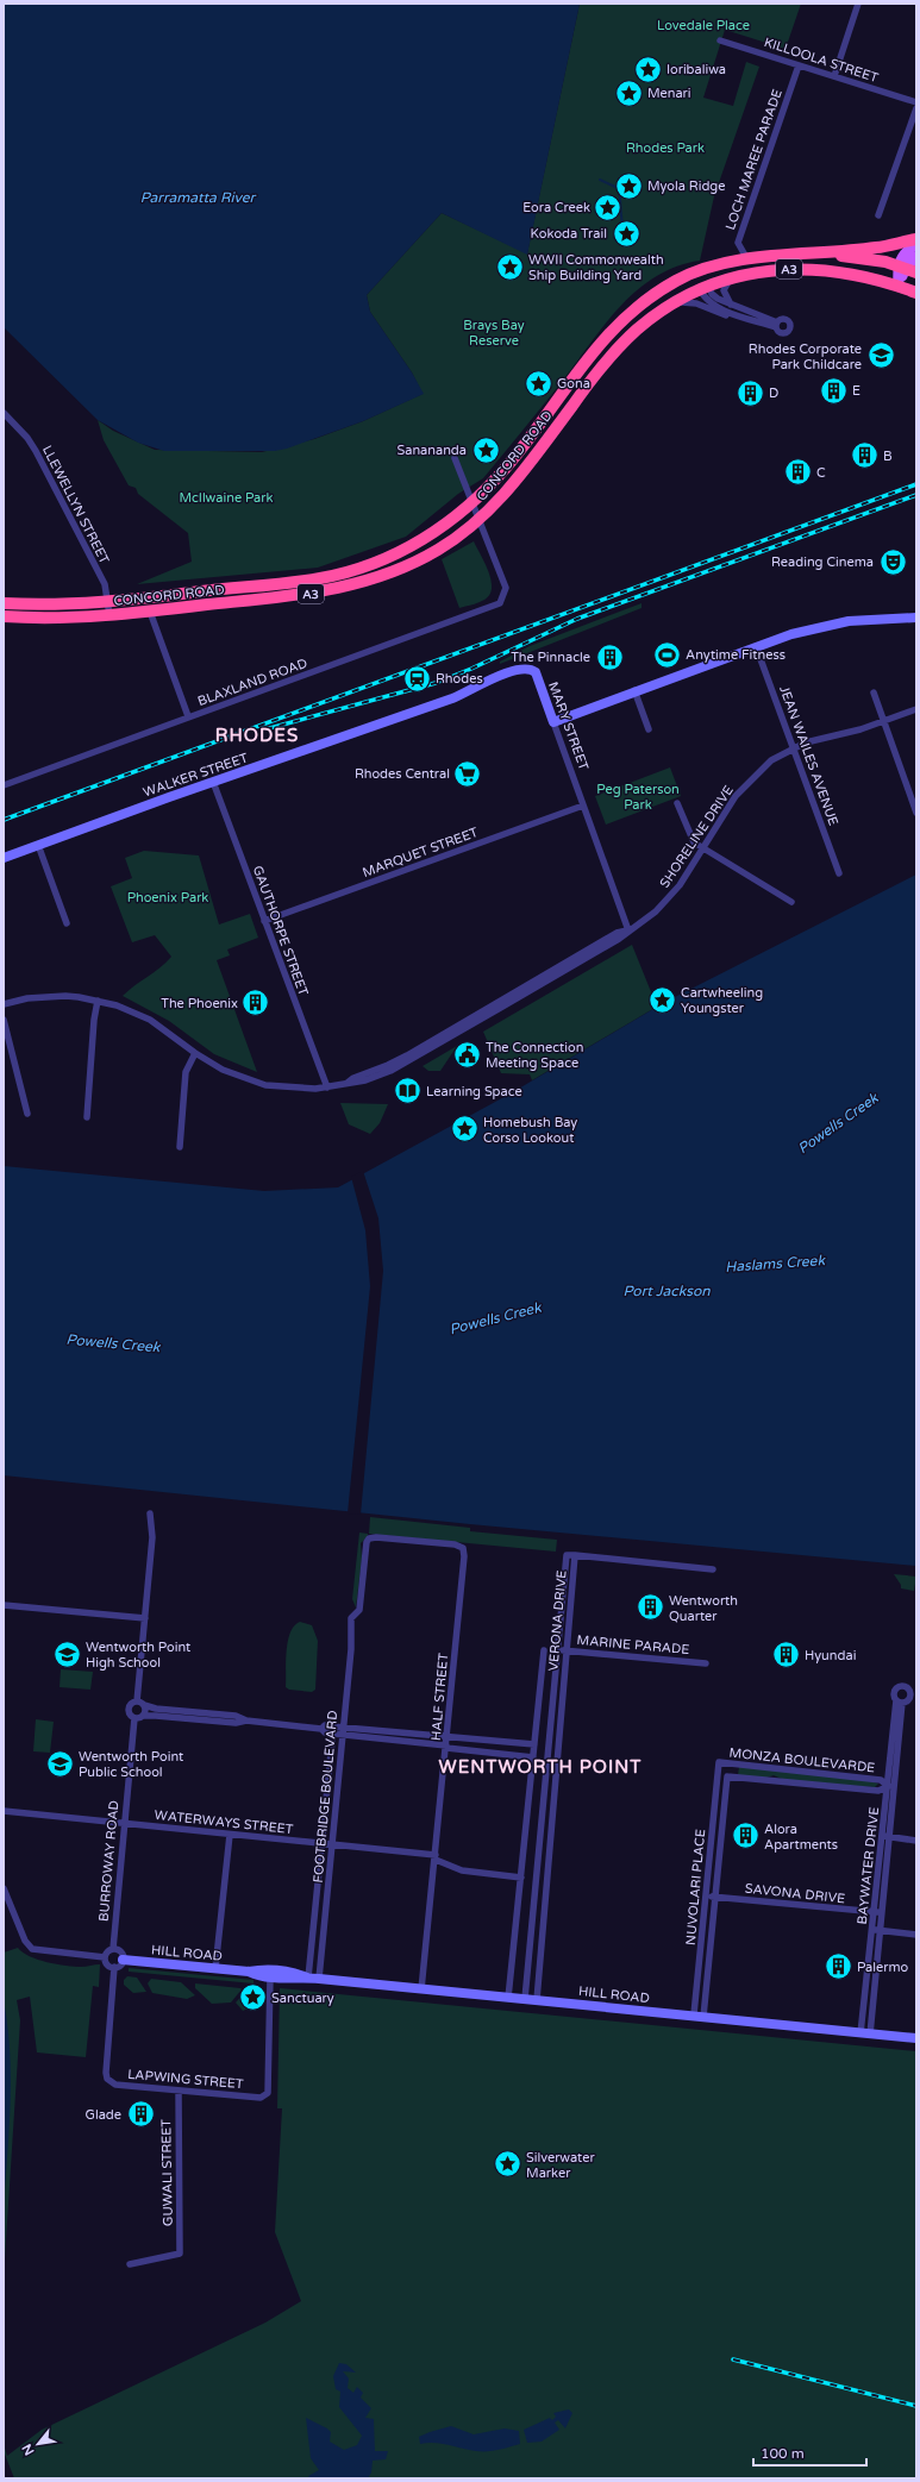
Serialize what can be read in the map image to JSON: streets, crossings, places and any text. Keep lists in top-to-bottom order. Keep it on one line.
{"streets":{"highway":["A3","CONCORD ROAD"],"street":["KILLOOLA STREET","LOCH MAREE PARADE","LLEWELLYN STREET","BLAXLAND ROAD","MARY STREET","JEAN WAILES AVENUE","WALKER STREET","SHORELINE DRIVE","MARQUET STREET","GAUTHORPE STREET","VERONA DRIVE","MARINE PARADE","HALF STREET","MONZA BOULEVARDE","FOOTBRIDGE BOULEVARD","WATERWAYS STREET","BURROWAY ROAD","BAYWATER DRIVE","NUVOLARI PLACE","SAVONA DRIVE","HILL ROAD","LAPWING STREET","GUWALI STREET"]},"crossings":[["KILLOOLA STREET","LOCH MAREE PARADE"],["LOCH MAREE PARADE","CONCORD ROAD"],["A3","CONCORD ROAD"],["CONCORD ROAD","LLEWELLYN STREET"],["CONCORD ROAD","BLAXLAND ROAD"],["MARY STREET","WALKER STREET"],["MARY STREET","SHORELINE DRIVE"],["MARY STREET","MARQUET STREET"],["JEAN WAILES AVENUE","SHORELINE DRIVE"],["WALKER STREET","GAUTHORPE STREET"],["SHORELINE DRIVE","GAUTHORPE STREET"],["MARQUET STREET","GAUTHORPE STREET"],["VERONA DRIVE","MARINE PARADE"],["VERONA DRIVE","HILL ROAD"],["HALF STREET","FOOTBRIDGE BOULEVARD"],["HALF STREET","WATERWAYS STREET"],["HALF STREET","HILL ROAD"],["MONZA BOULEVARDE","BAYWATER DRIVE"],["MONZA BOULEVARDE","NUVOLARI PLACE"],["FOOTBRIDGE BOULEVARD","WATERWAYS STREET"],["FOOTBRIDGE BOULEVARD","HILL ROAD"],["WATERWAYS STREET","BURROWAY ROAD"],["BURROWAY ROAD","HILL ROAD"],["BURROWAY ROAD","LAPWING STREET"],["BAYWATER DRIVE","SAVONA DRIVE"],["BAYWATER DRIVE","HILL ROAD"],["NUVOLARI PLACE","SAVONA DRIVE"],["NUVOLARI PLACE","HILL ROAD"],["HILL ROAD","LAPWING STREET"],["LAPWING STREET","GUWALI STREET"]],"districts":["RHODES","WENTWORTH POINT"],"water":["Parramatta River","Powells Creek","Haslams Creek","Port Jackson"],"parks":["Lovedale Place","Rhodes Park","Brays Bay Reserve","McIlwaine Park","Peg Paterson Park","Phoenix Park"],"places":{"place":["Ioribaliwa","Menari","Myola Ridge","Eora Creek","Kokoda Trail","WWII Commonwealth Ship Building Yard","Gona","Sanananda","Cartwheeling Youngster","Homebush Bay Corso Lookout","Sanctuary","Silverwater Marker"],"school or university":["Rhodes Corporate Park Childcare","Wentworth Point High School","Wentworth Point Public School"],"building":["E","D","B","C","The Pinnacle","The Phoenix","Wentworth Quarter","Hyundai","Alora Apartments","Palermo","Glade"],"theatre":["Reading Cinema"],"sports":["Anytime Fitness"],"station":["Rhodes"],"supermarket":["Rhodes Central"],"public building":["The Connection Meeting Space"],"library":["Learning Space"]},"scale_bar":"100 m","north":"bottom left"}
